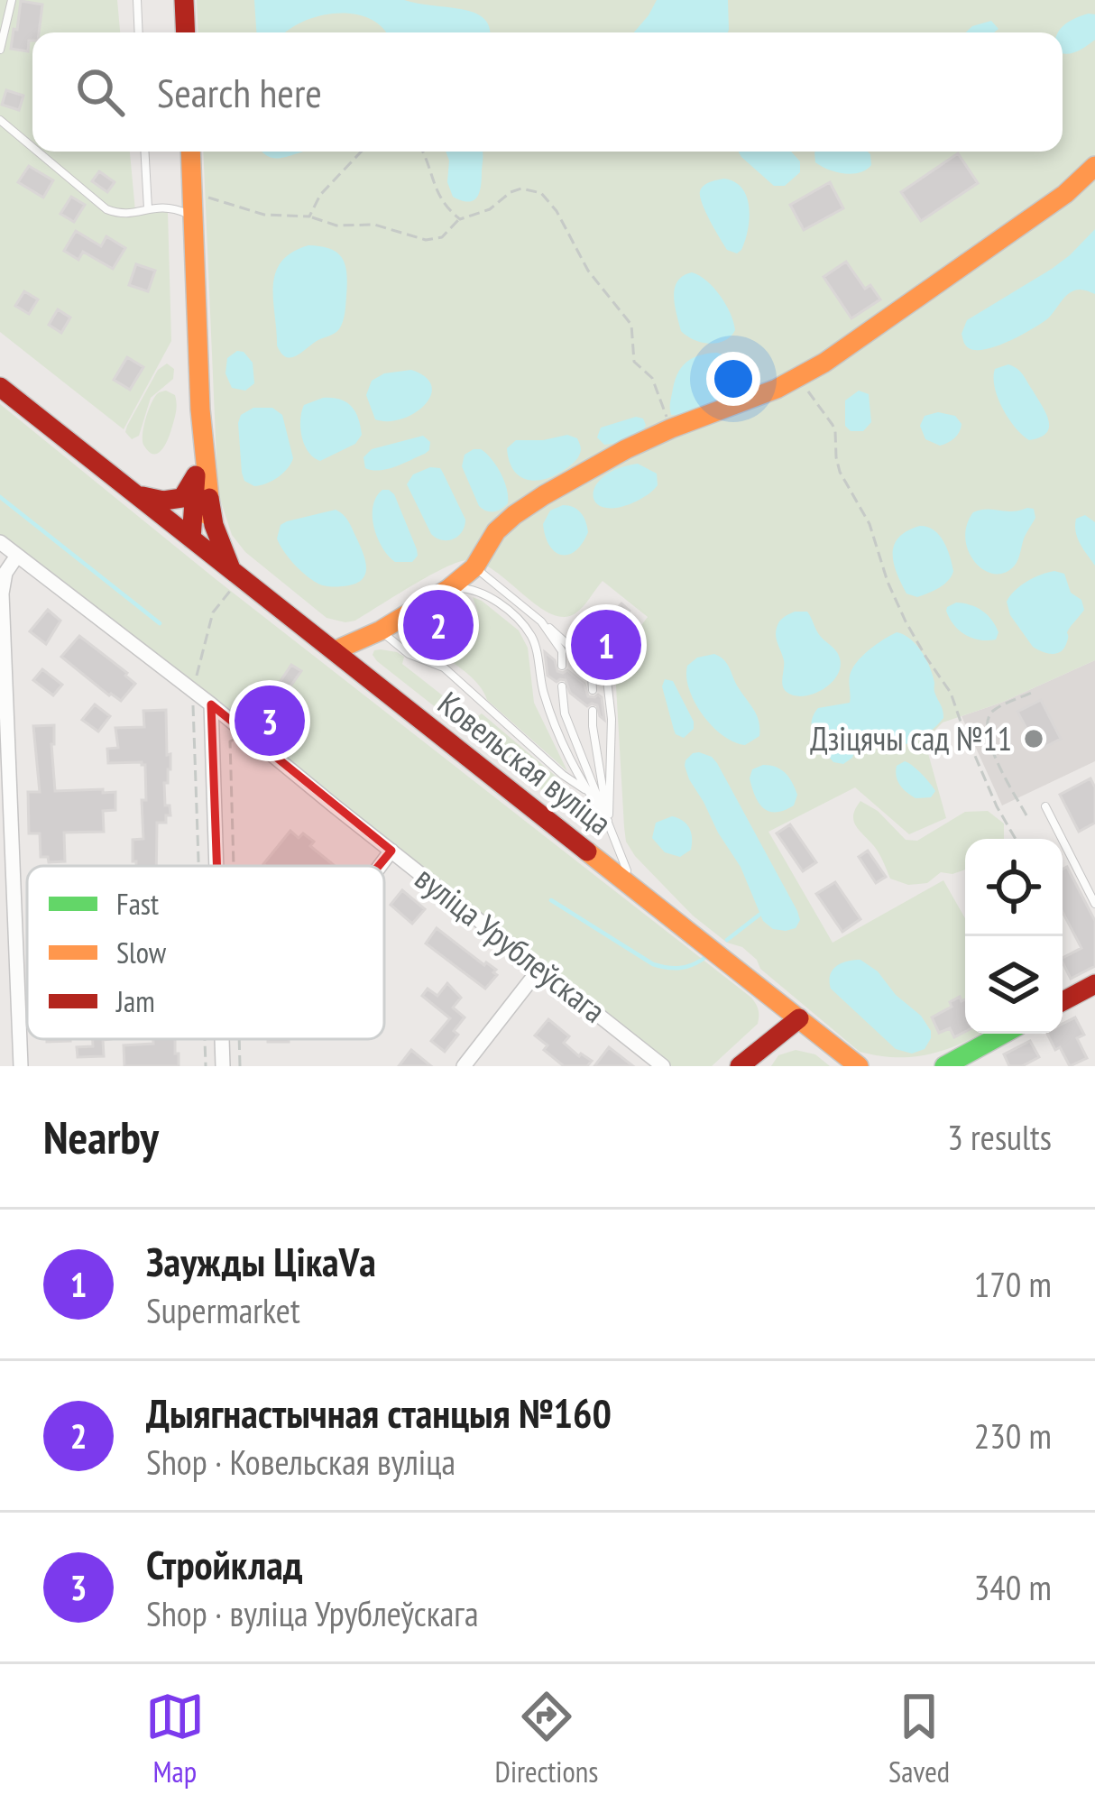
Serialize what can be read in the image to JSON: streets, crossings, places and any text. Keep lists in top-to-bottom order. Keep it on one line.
{"streets":{"main road":["Ковельская вуліца"],"street":["вуліца Урублеўскага"]},"places":["Дзіцячы сад №11"],"legend":["Fast","Slow","Jam"],"page":{"search":"Search here","pins":["2","1","3"],"heading":["Nearby","3 results"],"list":[{"mark":"1","name":"Заужды ЦікаVа","note":"Supermarket","value":"170 m"},{"mark":"2","name":"Дыягнастычная станцыя №160","note":"Shop · Ковельская вуліца","value":"230 m"},{"mark":"3","name":"Стройклад","note":"Shop · вуліца Урублеўскага","value":"340 m"}],"nav":["Map","Directions","Saved"]}}
